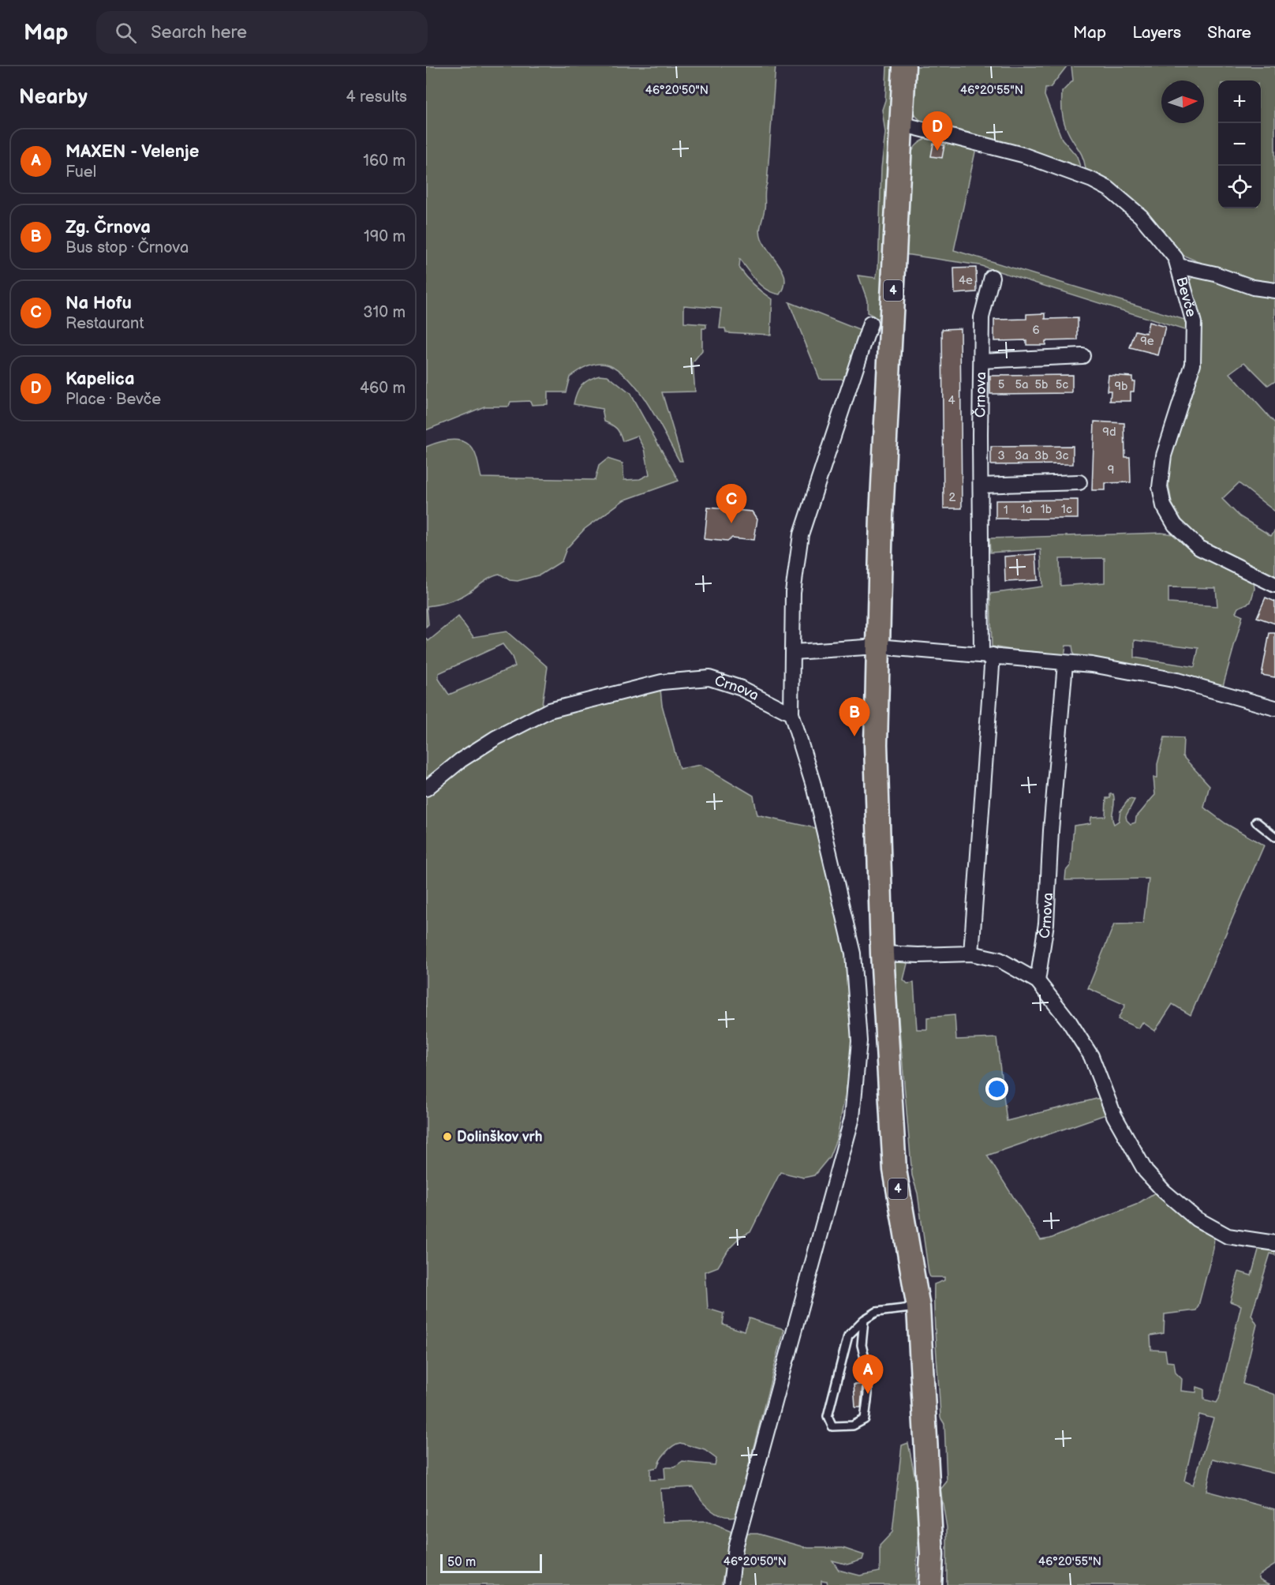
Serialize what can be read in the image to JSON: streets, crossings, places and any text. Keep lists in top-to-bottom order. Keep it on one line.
{"streets":{"main road":["4"],"street":["Bevče","Črnova"]},"crossings":[["4","Bevče"]],"places":["Dolinškov vrh"],"house_numbers":["4e","6","9e","5","5a","5b","5c","9b","4","9d","3","3a","3b","3c","9","2","1a","1b","1c","1"],"scale_bar":"50 m","north":"right","page":{"header":"Map","search":"Search here","nav":["Map","Layers","Share"],"heading":["Nearby","4 results"],"map_buttons":["+","−"],"pins":["D","C","B","A"],"list":[{"mark":"A","name":"MAXEN - Velenje","note":"Fuel","value":"160 m"},{"mark":"B","name":"Zg. Črnova","note":"Bus stop · Črnova","value":"190 m"},{"mark":"C","name":"Na Hofu","note":"Restaurant","value":"310 m"},{"mark":"D","name":"Kapelica","note":"Place · Bevče","value":"460 m"}],"scale":"50 m"},"coordinates":["46°20'50\"N","46°20'55\"N"]}
